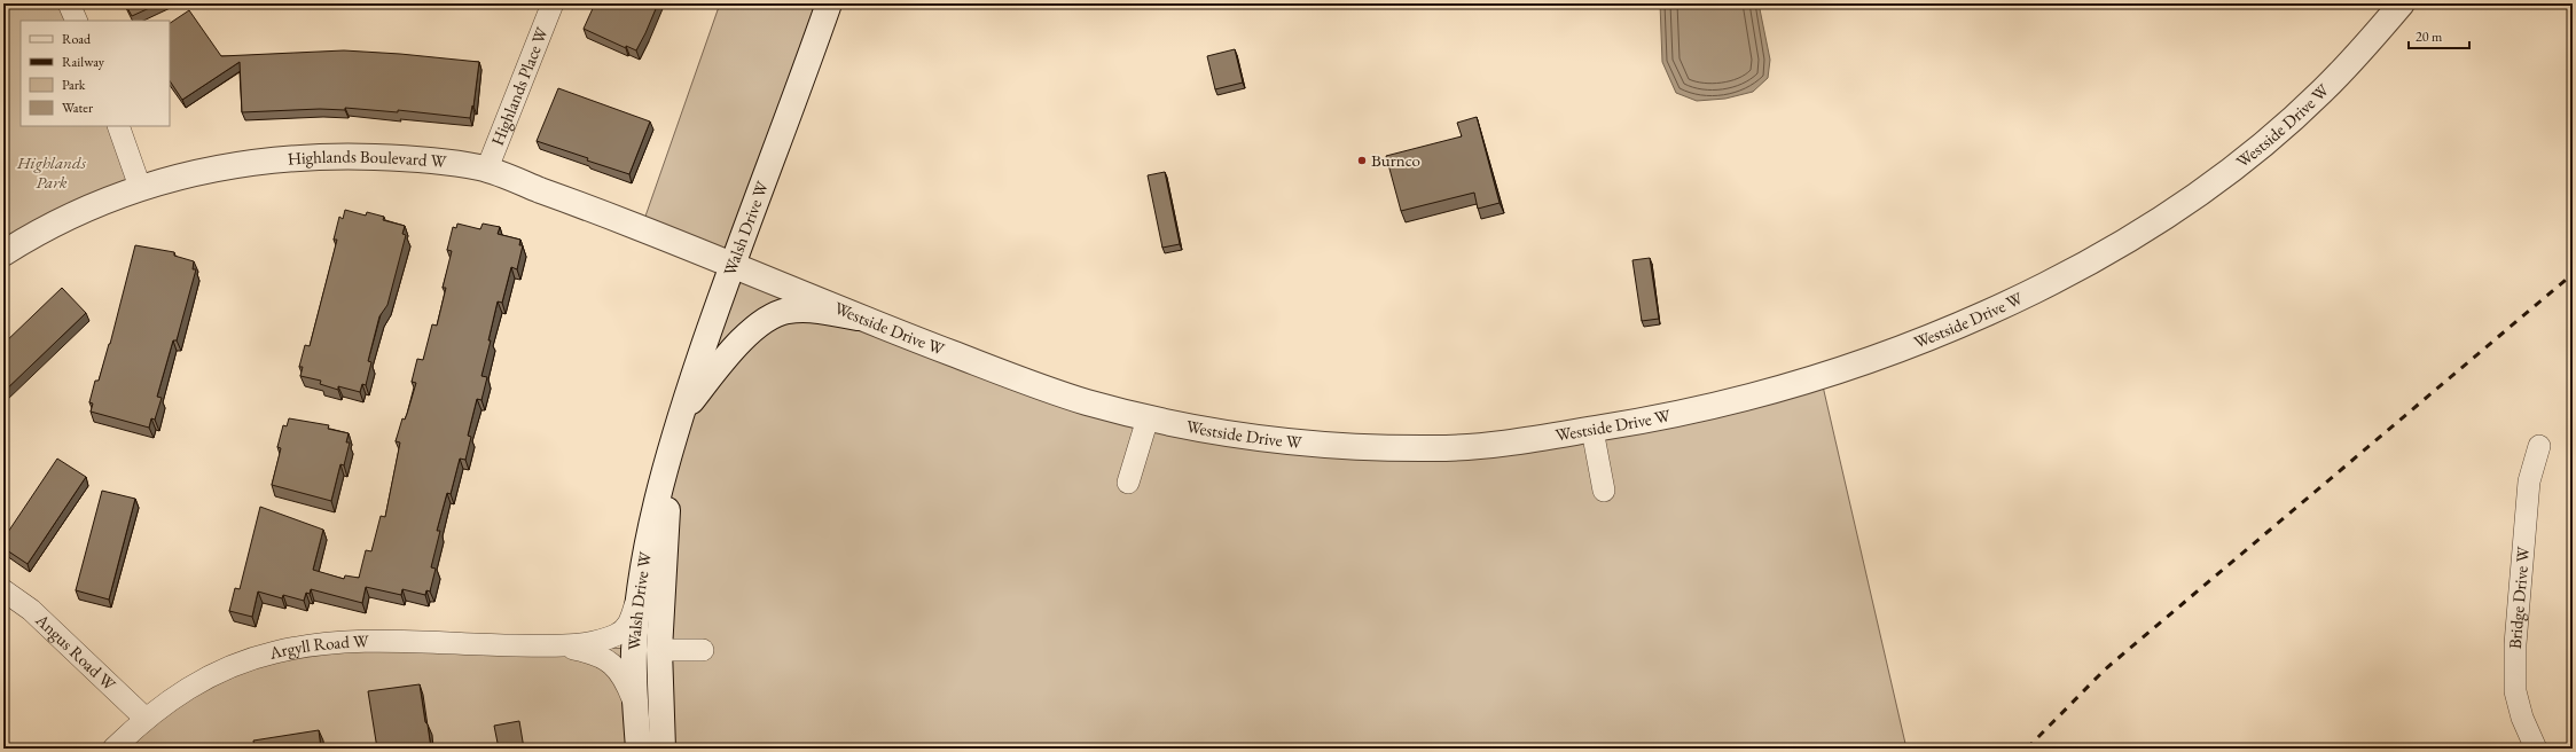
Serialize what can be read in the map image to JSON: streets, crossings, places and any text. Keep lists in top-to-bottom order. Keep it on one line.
{"streets":{"street":["Highlands Place W","Westside Drive W","Highlands Boulevard W","Walsh Drive W","Bridge Drive W","Argyll Road W","Angus Road W"]},"crossings":[["Highlands Place W","Highlands Boulevard W"],["Westside Drive W","Highlands Boulevard W"],["Westside Drive W","Walsh Drive W"],["Highlands Boulevard W","Walsh Drive W"],["Argyll Road W","Angus Road W"]],"parks":["Highlands Park"],"places":["Burnco"],"legend":["Road","Railway","Park","Water"],"scale_bar":"20 m"}
